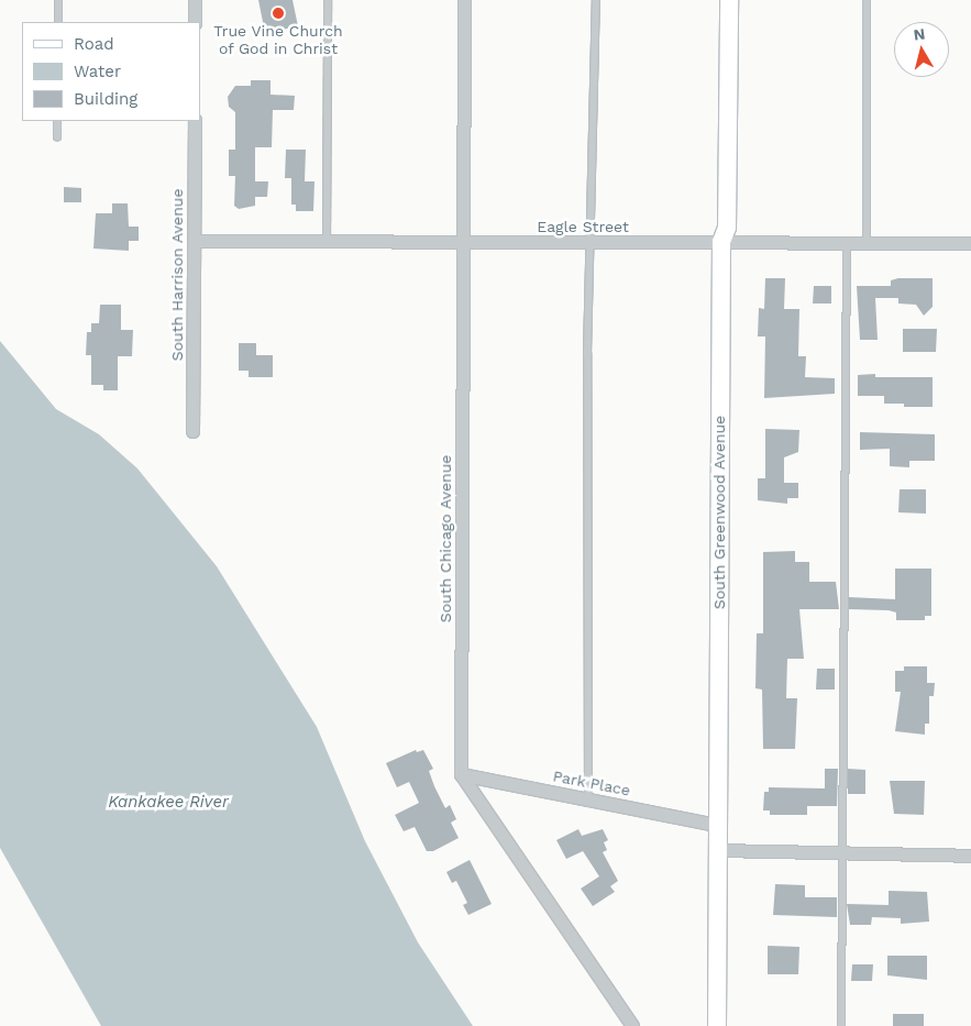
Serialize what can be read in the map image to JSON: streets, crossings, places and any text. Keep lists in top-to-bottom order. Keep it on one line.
{"streets":{"street":["Eagle Street","South Harrison Avenue","South Greenwood Avenue","South Chicago Avenue","Park Place"]},"crossings":[["Eagle Street","South Harrison Avenue"],["Eagle Street","South Greenwood Avenue"],["Eagle Street","South Chicago Avenue"],["South Greenwood Avenue","Park Place"],["South Chicago Avenue","Park Place"]],"water":["Kankakee River"],"places":["True Vine Church of God in Christ"],"legend":["Road","Water","Building"],"north":"top"}
